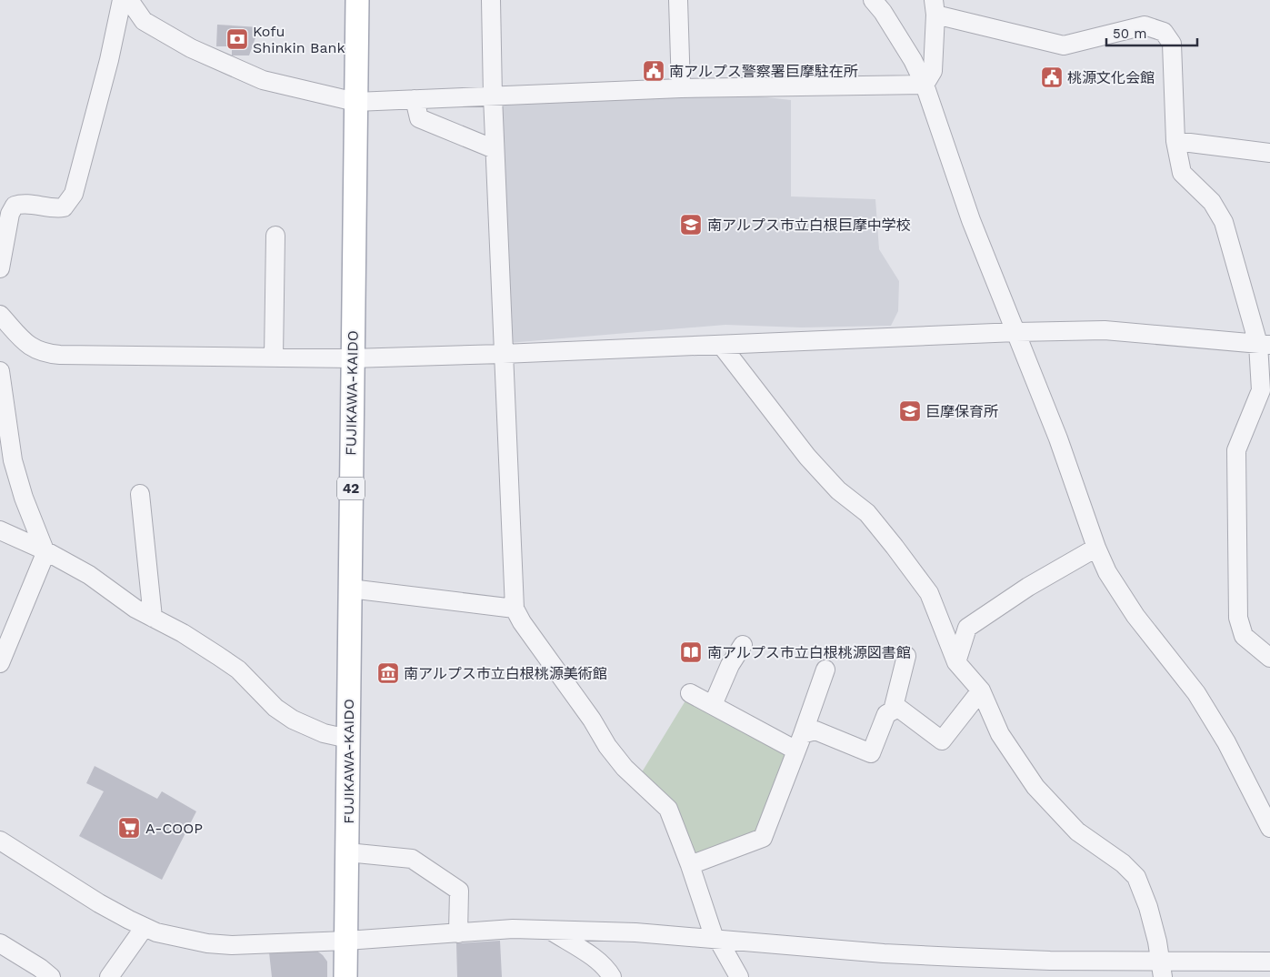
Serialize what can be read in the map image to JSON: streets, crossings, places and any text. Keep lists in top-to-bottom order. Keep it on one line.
{"streets":{"main road":["FUJIKAWA-KAIDO","42"]},"places":{"bank":["Kofu Shinkin Bank"],"public building":["南アルプス警察署巨摩駐在所","桃源文化会館"],"school or university":["南アルプス市立白根巨摩中学校","巨摩保育所"],"library":["南アルプス市立白根桃源図書館"],"museum":["南アルプス市立白根桃源美術館"],"supermarket":["A-COOP"]},"scale_bar":"50 m"}
